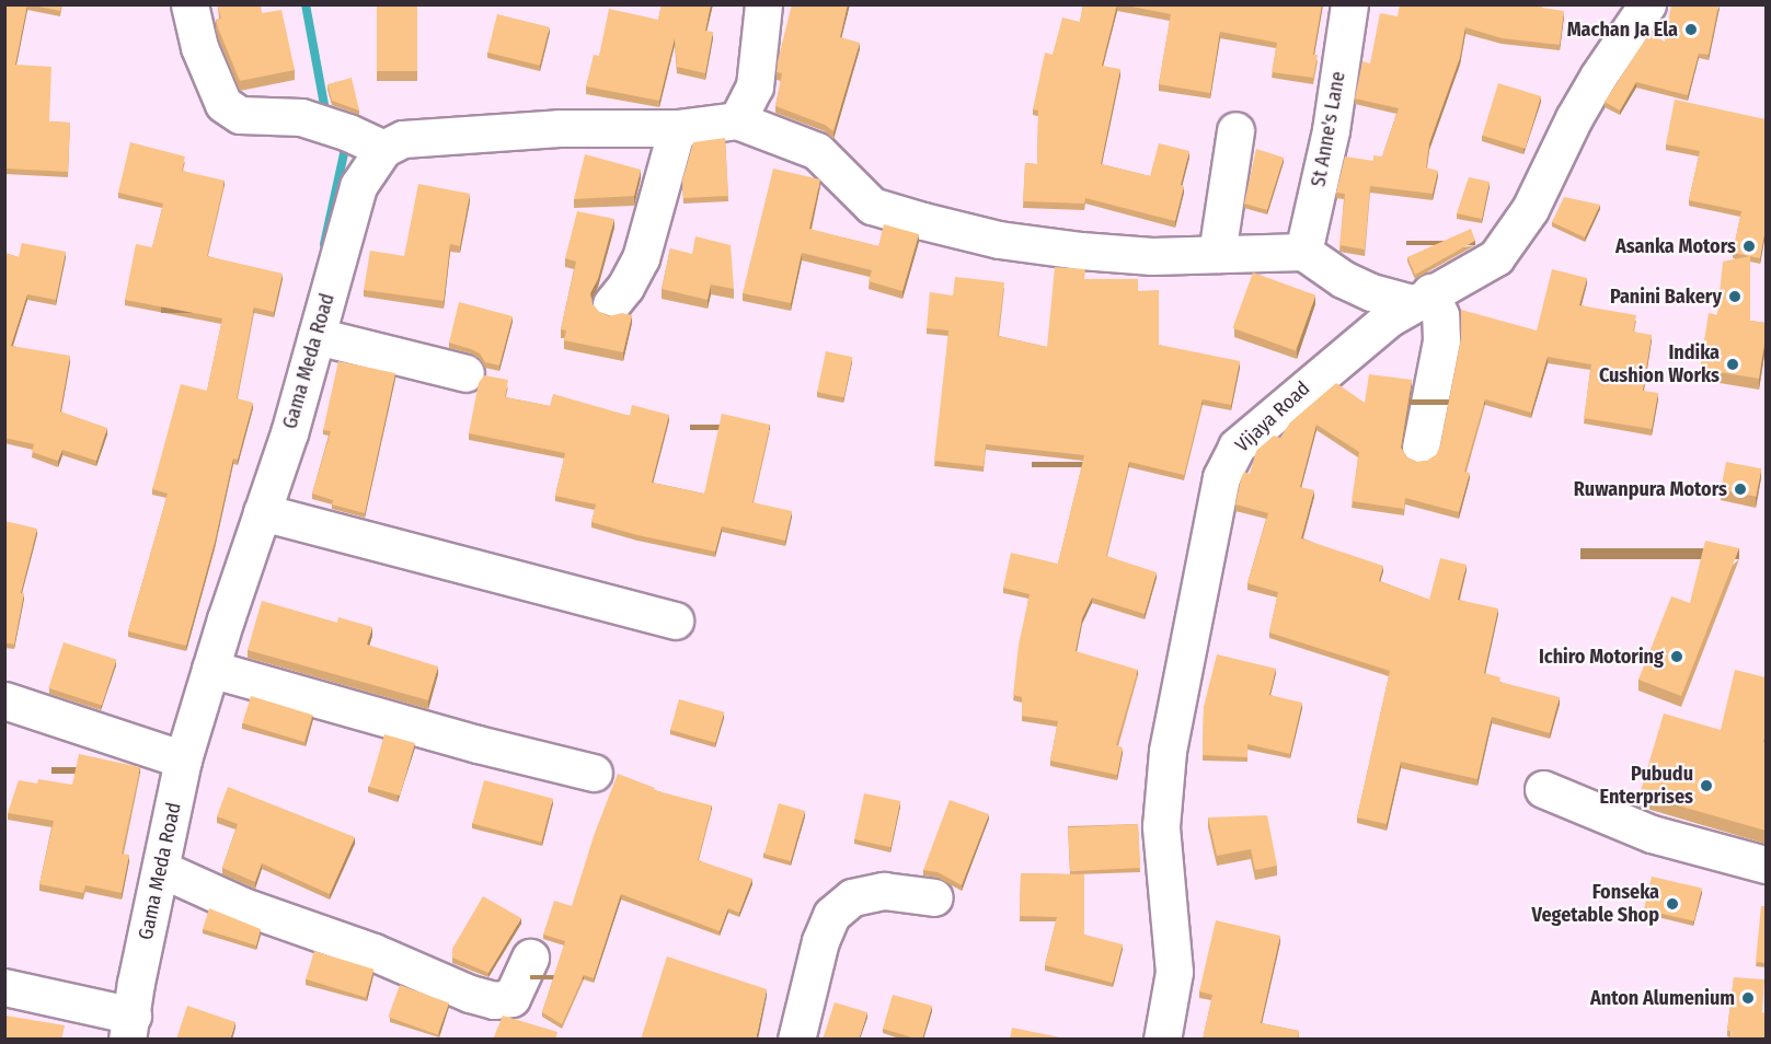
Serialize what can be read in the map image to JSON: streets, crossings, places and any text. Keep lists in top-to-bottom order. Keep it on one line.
{"streets":{"street":["St Anne's Lane","Gama Meda Road","Vijaya Road"]},"places":["Machan Ja Ela","Asanka Motors","Panini Bakery","Indika Cushion Works","Ruwanpura Motors","Ichiro Motoring","Pubudu Enterprises","Fonseka Vegetable Shop","Anton Alumenium"]}
